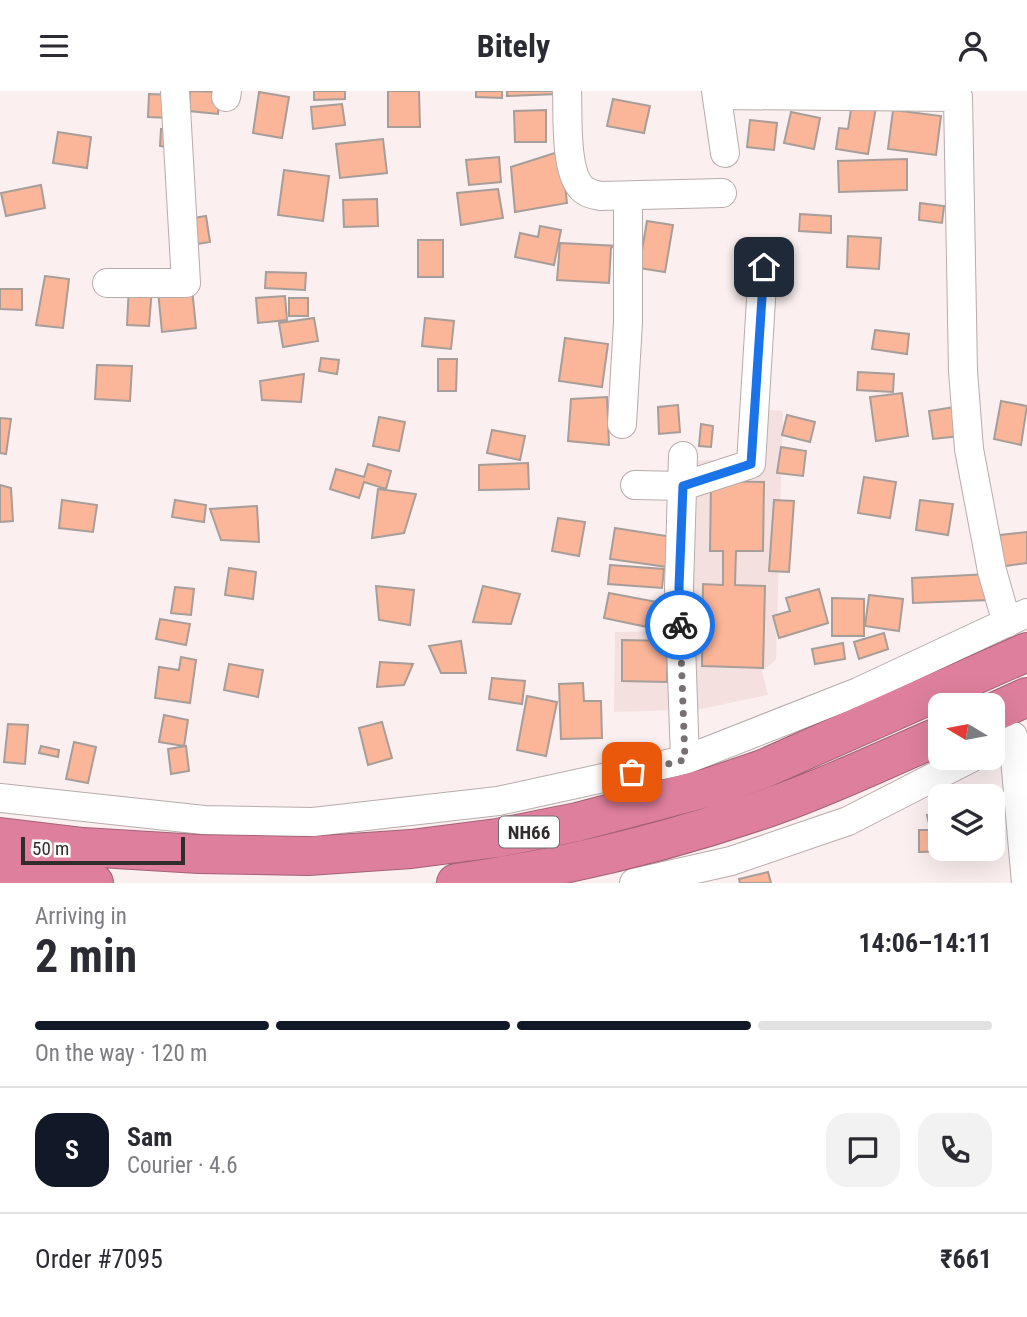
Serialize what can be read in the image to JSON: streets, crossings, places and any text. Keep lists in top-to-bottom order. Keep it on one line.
{"streets":{"highway":["NH66"]},"scale_bar":"50 m","north":"left","page":{"header":"Bitely","scale":"50 m","heading":["2 min","Arriving in","14:06–14:11"],"panel":["Sam","Courier · 4.6","Order #7095","₹661"],"bar":"On the way · 120 m","round":"S"}}
